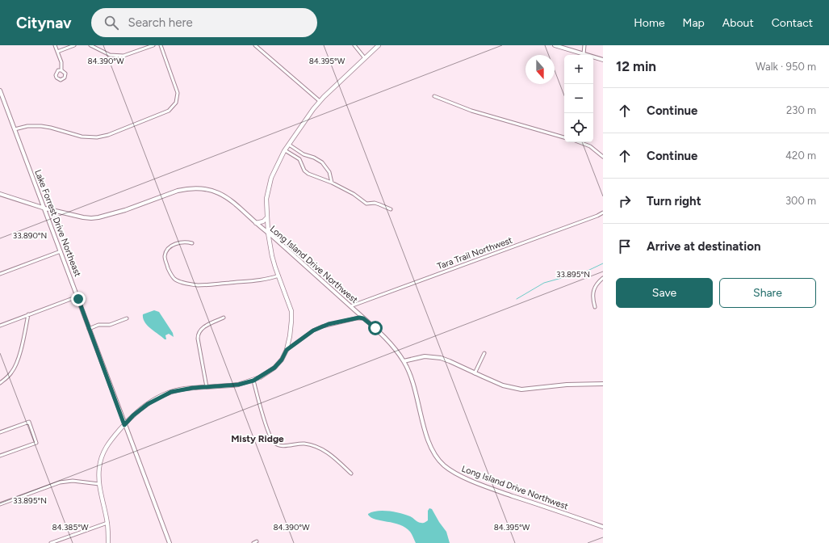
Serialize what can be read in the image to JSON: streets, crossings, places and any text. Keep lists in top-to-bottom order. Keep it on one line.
{"streets":{"street":["Lake Forrest Drive Northeast","Tara Trail Northwest","Long Island Drive Northwest"]},"crossings":[["Lake Forrest Drive Northeast","Long Island Drive Northwest"],["Tara Trail Northwest","Long Island Drive Northwest"]],"districts":["Misty Ridge"],"north":"bottom","page":{"header":"Citynav","search":"Search here","nav":["Home","Map","About","Contact"],"heading":["12 min","Walk · 950 m"],"map_buttons":["+","−"],"list":[["Continue","230 m"],["Continue","420 m"],["Turn right","300 m"],"Arrive at destination"],"buttons":["Save","Share"]},"coordinates":["84.390°W","84.395°W","33.890°N","33.895°N","84.385°W"]}
